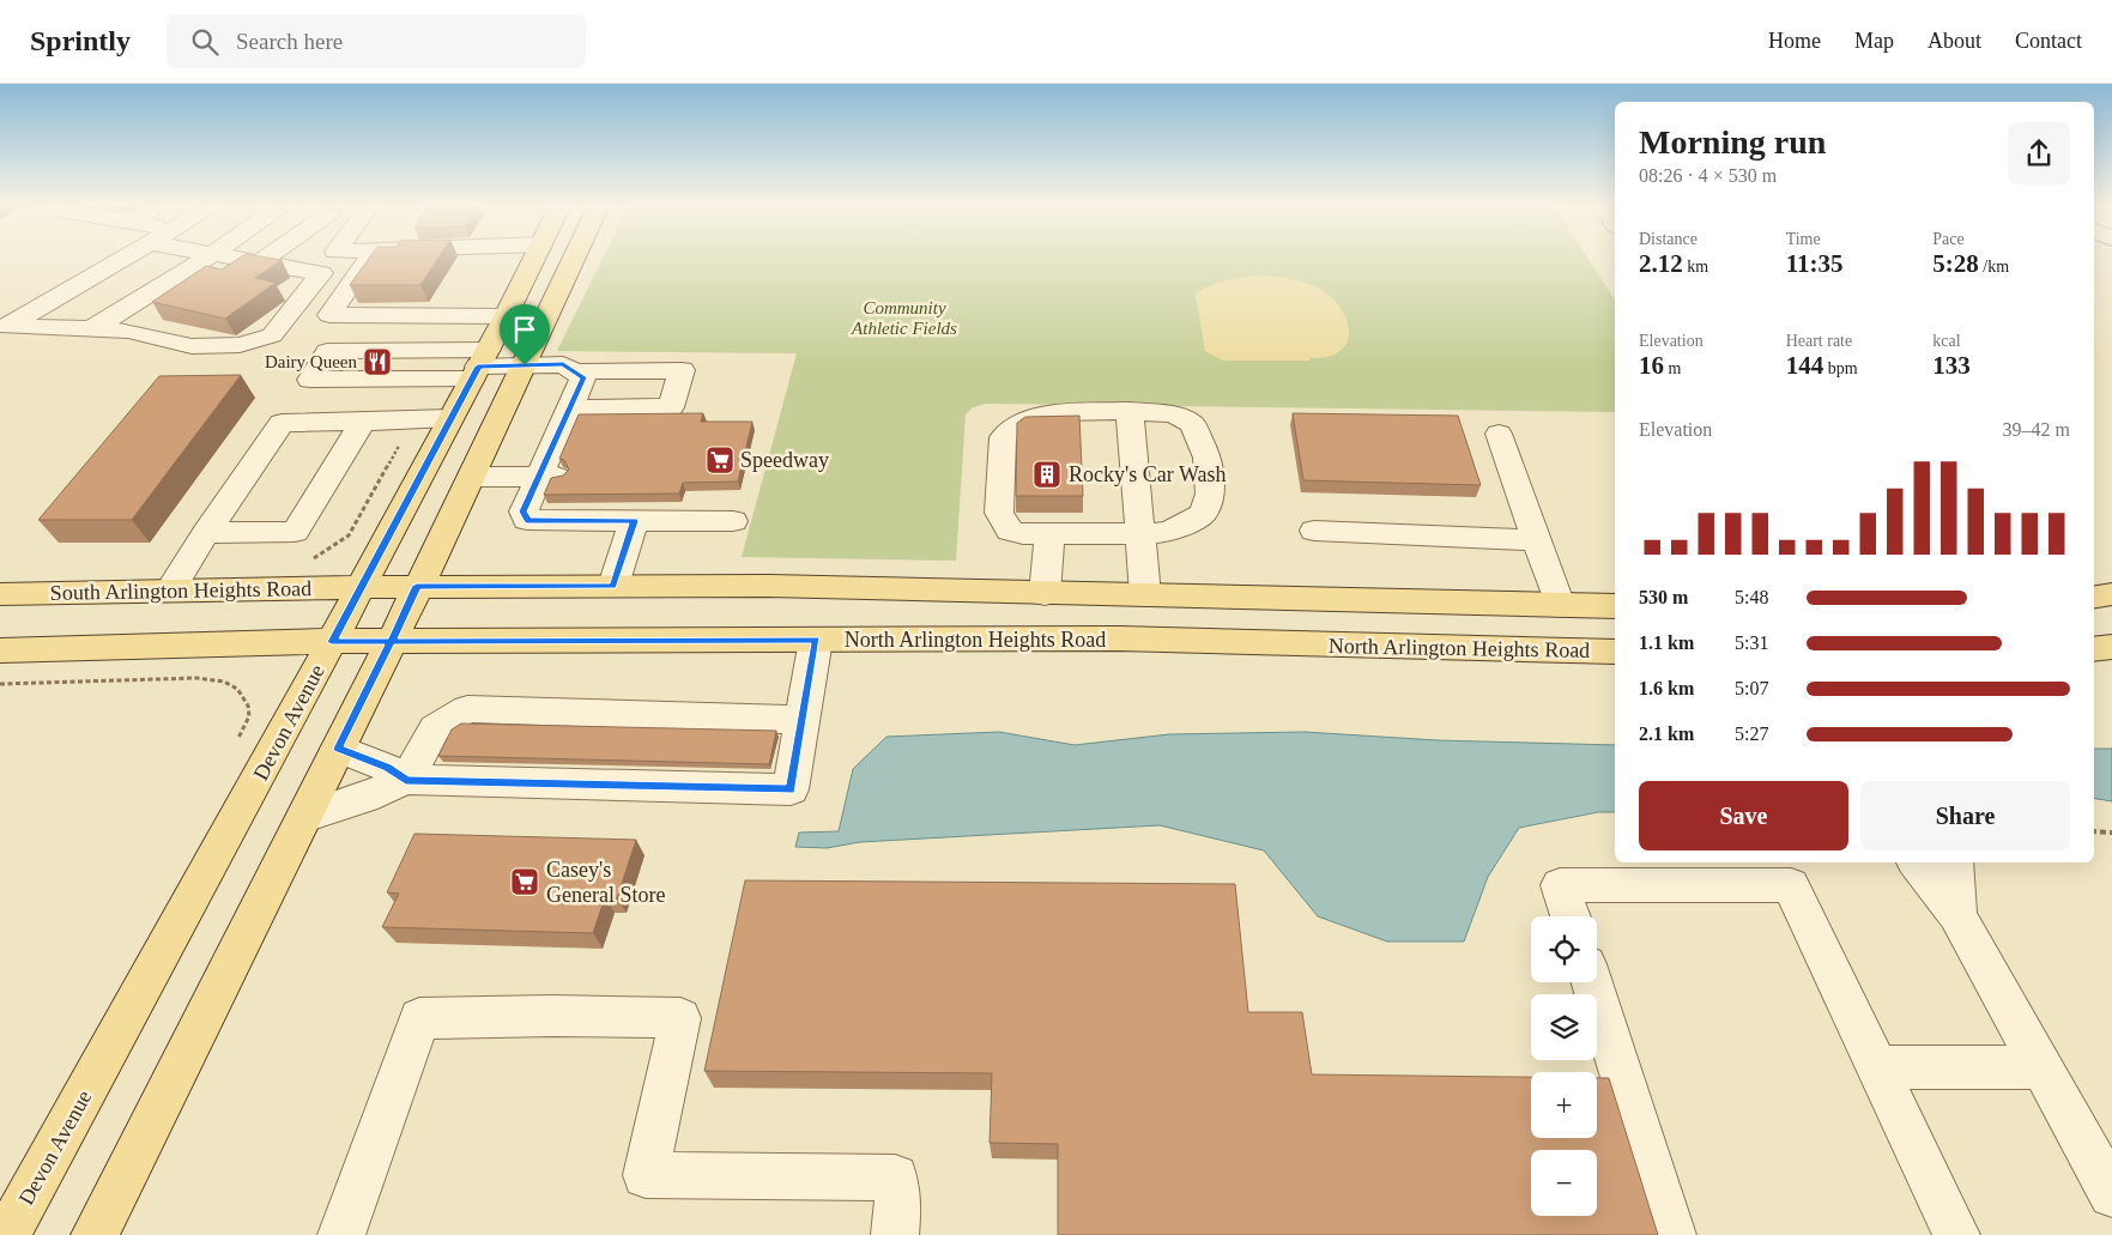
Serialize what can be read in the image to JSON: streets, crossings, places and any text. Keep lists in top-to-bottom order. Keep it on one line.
{"streets":{"main road":["South Arlington Heights Road","North Arlington Heights Road","Devon Avenue"]},"crossings":[["South Arlington Heights Road","Devon Avenue"],["North Arlington Heights Road","Devon Avenue"]],"parks":["Community Athletic Fields"],"places":{"restaurant":["Dairy Queen"],"supermarket":["Speedway","Casey's General Store"],"building":["Rocky's Car Wash"]},"page":{"header":"Sprintly","search":"Search here","nav":["Home","Map","About","Contact"],"heading":["Morning run","08:26 · 4 × 530 m"],"stats":[["Distance","2.12 km"],["Time","11:35"],["Pace","5:28 /km"],["Elevation","16 m"],["Heart rate","144 bpm"],["kcal","133"]],"chart":["Elevation","39–42 m"],"list":[{"name":"530 m","note":"5:48"},{"name":"1.1 km","note":"5:31"},{"name":"1.6 km","note":"5:07"},{"name":"2.1 km","note":"5:27"}],"buttons":["Save","Share"],"map_buttons":["+","−"]}}
